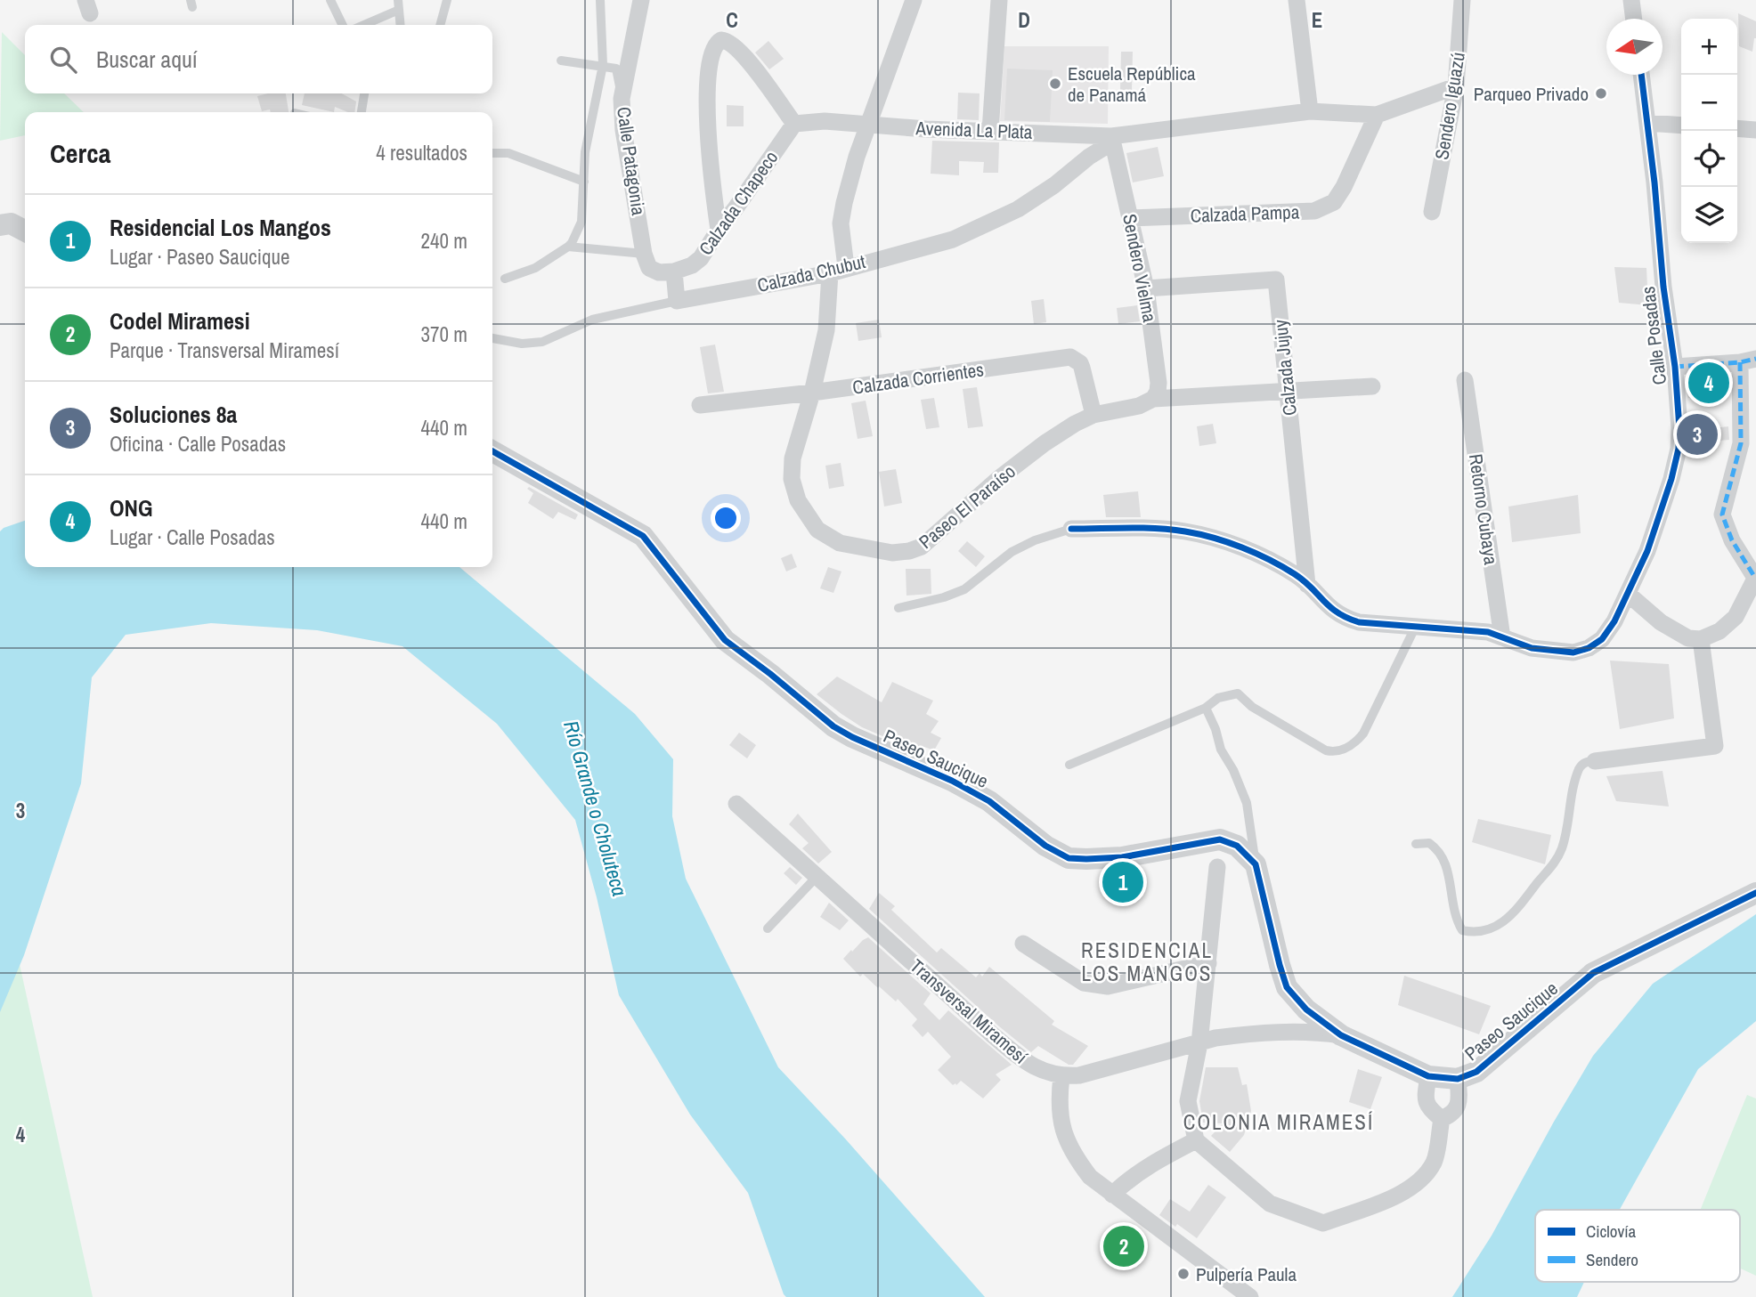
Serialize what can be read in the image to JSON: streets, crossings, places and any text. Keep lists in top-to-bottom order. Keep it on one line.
{"streets":{"street":["Sendero Iguazú","Avenida La Plata","Calle Patagonia","Calzada Chapeco","Calzada Pampa","Sendero Vielma","Calzada Chubut","Calle Posadas","Calzada Jujuy","Calzada Corrientes","Paseo El Paraíso","Retorno Cubaya","Paseo Saucique","Transversal Miramesí"]},"crossings":[["Sendero Iguazú","Avenida La Plata"],["Avenida La Plata","Calzada Chapeco"],["Avenida La Plata","Calzada Pampa"],["Avenida La Plata","Sendero Vielma"],["Avenida La Plata","Calzada Chubut"],["Avenida La Plata","Paseo El Paraíso"],["Calzada Pampa","Sendero Vielma"],["Sendero Vielma","Calzada Chubut"],["Sendero Vielma","Calzada Jujuy"],["Sendero Vielma","Paseo El Paraíso"],["Calzada Chubut","Paseo El Paraíso"],["Calle Posadas","Calzada Jujuy"],["Calle Posadas","Retorno Cubaya"],["Calzada Jujuy","Paseo El Paraíso"],["Calzada Corrientes","Paseo El Paraíso"]],"districts":["RESIDENCIAL LOS MANGOS","COLONIA MIRAMESÍ"],"water":["Río Grande o Choluteca"],"places":["Escuela República de Panamá","Parqueo Privado","Pulpería Paula"],"legend":["Ciclovía","Sendero"],"north":"left","page":{"map_buttons":["+","−"],"search":"Buscar aquí","heading":["Cerca","4 resultados"],"list":[{"mark":"1","name":"Residencial Los Mangos","note":"Lugar · Paseo Saucique","value":"240 m"},{"mark":"2","name":"Codel Miramesi","note":"Parque · Transversal Miramesí","value":"370 m"},{"mark":"3","name":"Soluciones 8a","note":"Oficina · Calle Posadas","value":"440 m"},{"mark":"4","name":"ONG","note":"Lugar · Calle Posadas","value":"440 m"}],"pins":["4","3","1","2"]},"grid":{"columns":["C","D","E"],"rows":["3","4"]}}
